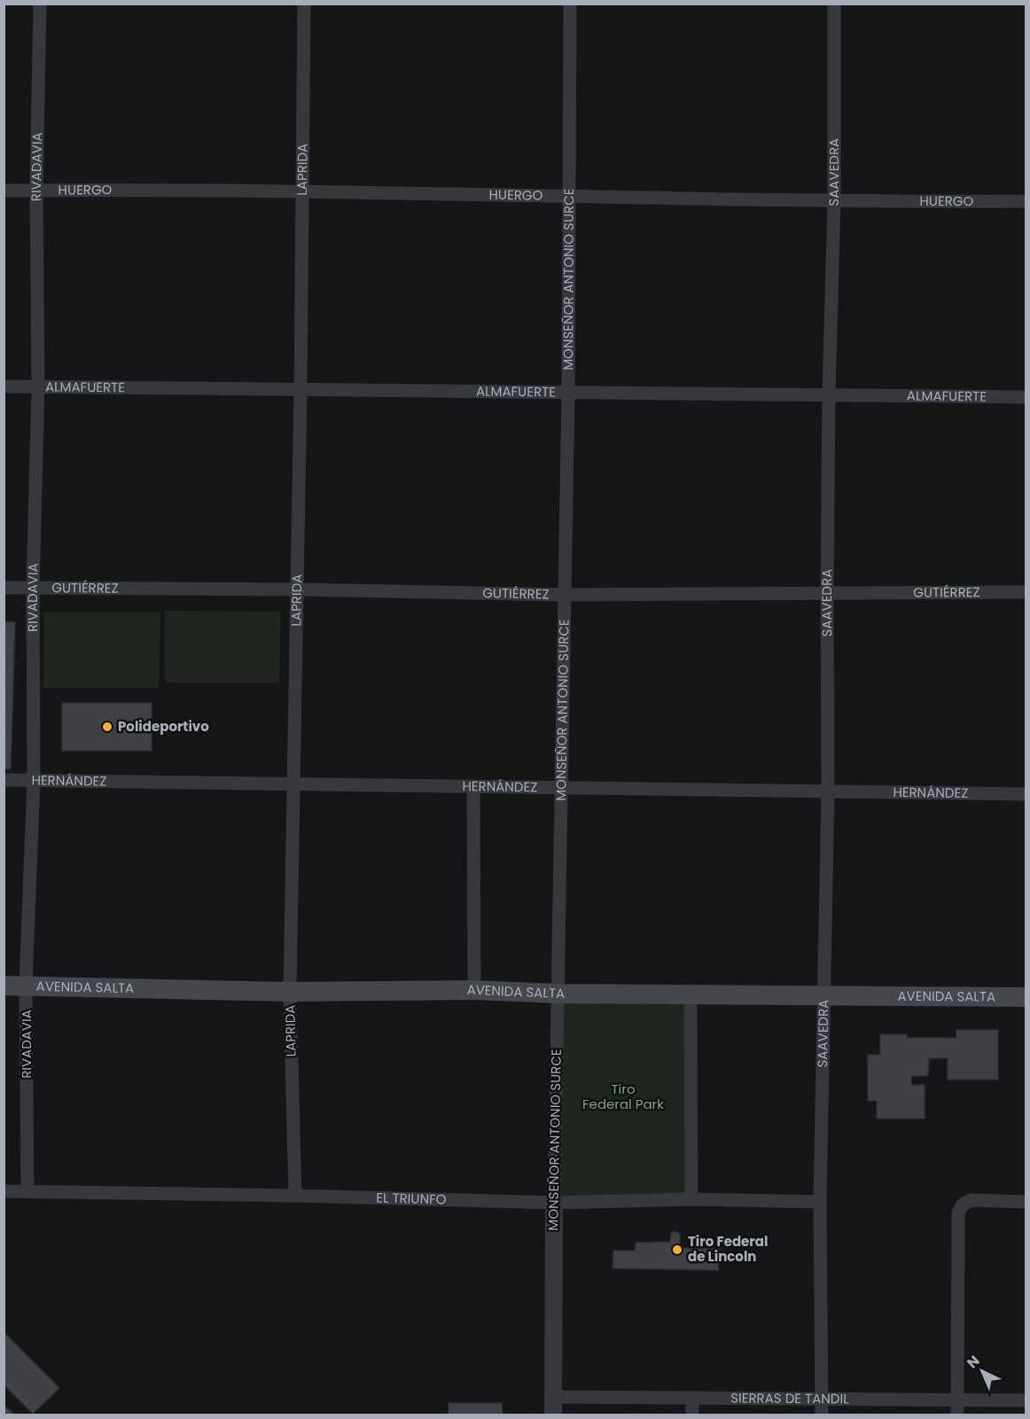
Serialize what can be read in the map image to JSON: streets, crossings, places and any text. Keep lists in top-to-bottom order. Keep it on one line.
{"streets":{"main road":["AVENIDA SALTA"],"street":["RIVADAVIA","LAPRIDA","SAAVEDRA","HUERGO","MONSEÑOR ANTONIO SURCE","ALMAFUERTE","GUTIÉRREZ","HERNÁNDEZ","EL TRIUNFO","SIERRAS DE TANDIL"]},"crossings":[["RIVADAVIA","HUERGO"],["RIVADAVIA","ALMAFUERTE"],["RIVADAVIA","GUTIÉRREZ"],["RIVADAVIA","HERNÁNDEZ"],["RIVADAVIA","AVENIDA SALTA"],["RIVADAVIA","EL TRIUNFO"],["LAPRIDA","HUERGO"],["LAPRIDA","ALMAFUERTE"],["LAPRIDA","GUTIÉRREZ"],["LAPRIDA","HERNÁNDEZ"],["LAPRIDA","AVENIDA SALTA"],["LAPRIDA","EL TRIUNFO"],["SAAVEDRA","HUERGO"],["SAAVEDRA","ALMAFUERTE"],["SAAVEDRA","GUTIÉRREZ"],["SAAVEDRA","HERNÁNDEZ"],["SAAVEDRA","AVENIDA SALTA"],["SAAVEDRA","EL TRIUNFO"],["SAAVEDRA","SIERRAS DE TANDIL"],["HUERGO","MONSEÑOR ANTONIO SURCE"],["MONSEÑOR ANTONIO SURCE","ALMAFUERTE"],["MONSEÑOR ANTONIO SURCE","GUTIÉRREZ"],["MONSEÑOR ANTONIO SURCE","HERNÁNDEZ"],["MONSEÑOR ANTONIO SURCE","AVENIDA SALTA"],["MONSEÑOR ANTONIO SURCE","EL TRIUNFO"],["MONSEÑOR ANTONIO SURCE","SIERRAS DE TANDIL"]],"parks":["Tiro Federal Park"],"places":["Polideportivo","Tiro Federal de Lincoln"],"north":"top left"}
